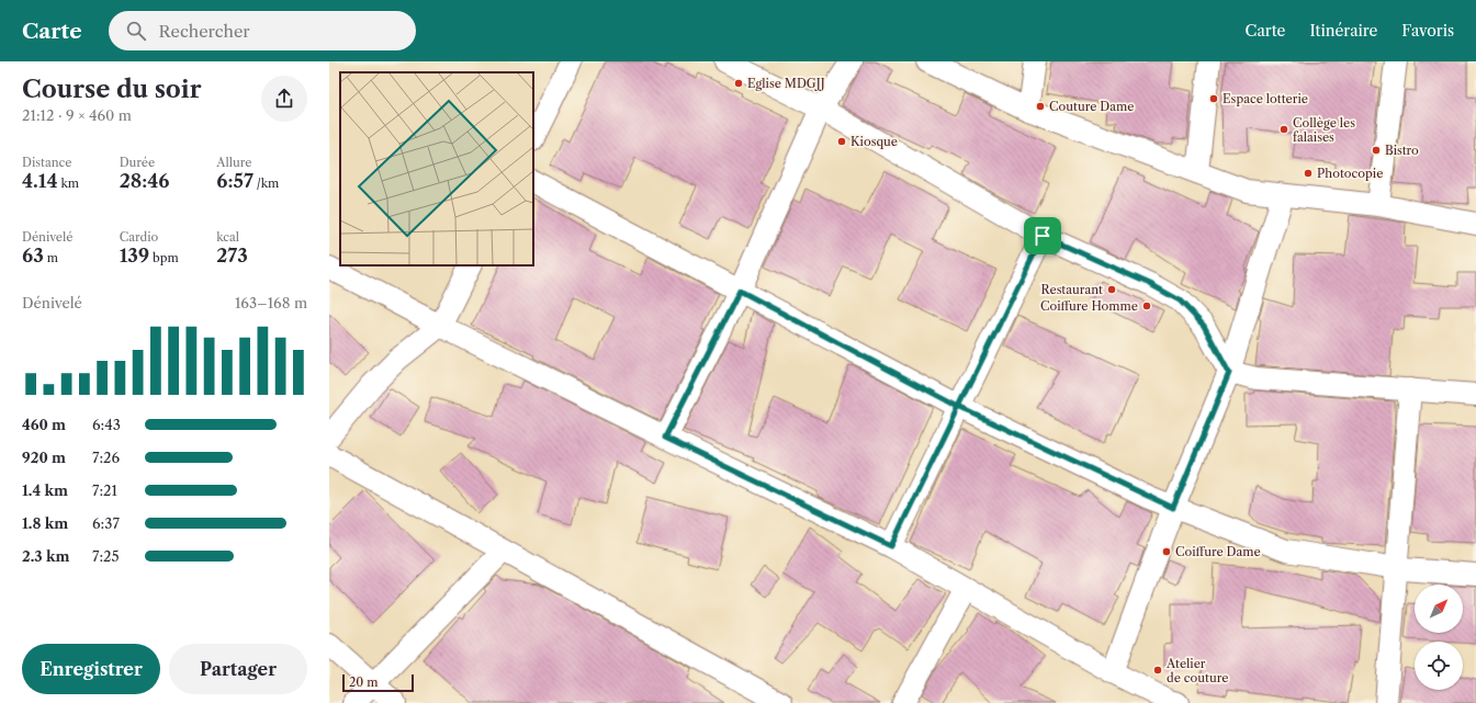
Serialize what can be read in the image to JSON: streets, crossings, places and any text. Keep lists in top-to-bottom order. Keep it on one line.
{"places":["Eglise MDGJJ","Espace lotterie","Couture Dame","Collège les falaises","Kiosque","Bistro","Photocopie","Restaurant","Coiffure Homme","Coiffure Dame","Atelier de couture"],"scale_bar":"20 m","north":"top right","page":{"header":"Carte","search":"Rechercher","nav":["Carte","Itinéraire","Favoris"],"heading":["Course du soir","21:12 · 9 × 460 m"],"stats":[["Distance","4.14 km"],["Durée","28:46"],["Allure","6:57 /km"],["Dénivelé","63 m"],["Cardio","139 bpm"],["kcal","273"]],"chart":["Dénivelé","163–168 m"],"list":[{"name":"460 m","note":"6:43"},{"name":"920 m","note":"7:26"},{"name":"1.4 km","note":"7:21"},{"name":"1.8 km","note":"6:37"},{"name":"2.3 km","note":"7:25"}],"buttons":["Enregistrer","Partager"],"scale":"20 m"}}
